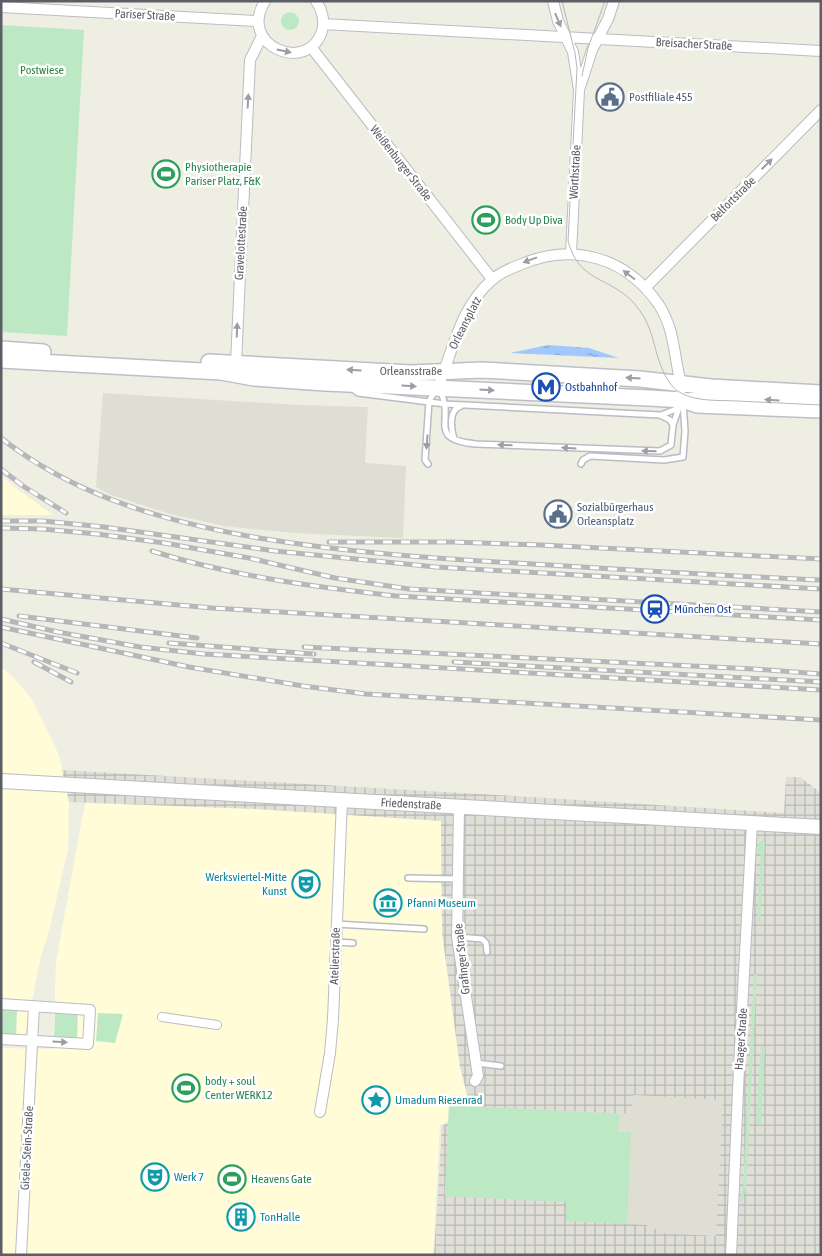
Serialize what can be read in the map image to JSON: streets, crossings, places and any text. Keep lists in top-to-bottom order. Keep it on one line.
{"streets":{"main road":["Orleansstraße"],"street":["Pariser Straße","Breisacher Straße","Weißenburger Straße","Wörthstraße","Belfortstraße","Gravelottestraße","Orleansplatz","Friedenstraße","Atelierstraße","Grafinger Straße","Haager Straße","Gisela-Stein-Straße"]},"crossings":[["Breisacher Straße","Wörthstraße"],["Weißenburger Straße","Orleansplatz"],["Wörthstraße","Orleansplatz"],["Belfortstraße","Orleansplatz"],["Gravelottestraße","Orleansstraße"],["Orleansplatz","Orleansstraße"],["Friedenstraße","Atelierstraße"],["Friedenstraße","Grafinger Straße"],["Friedenstraße","Haager Straße"]],"one_way":["Belfortstraße","Gravelottestraße","Orleansplatz"],"parks":["Postwiese"],"places":{"public building":["Postfiliale 455","Sozialbürgerhaus Orleansplatz"],"sports":["Physiotherapie Pariser Platz, F&K","Body Up Diva","body + soul Center WERK12","Heavens Gate"],"metro station":["Ostbahnhof"],"station":["München Ost"],"theatre":["Werksviertel-Mitte Kunst","Werk 7"],"museum":["Pfanni Museum"],"place":["Umadum Riesenrad"],"building":["TonHalle"]}}
